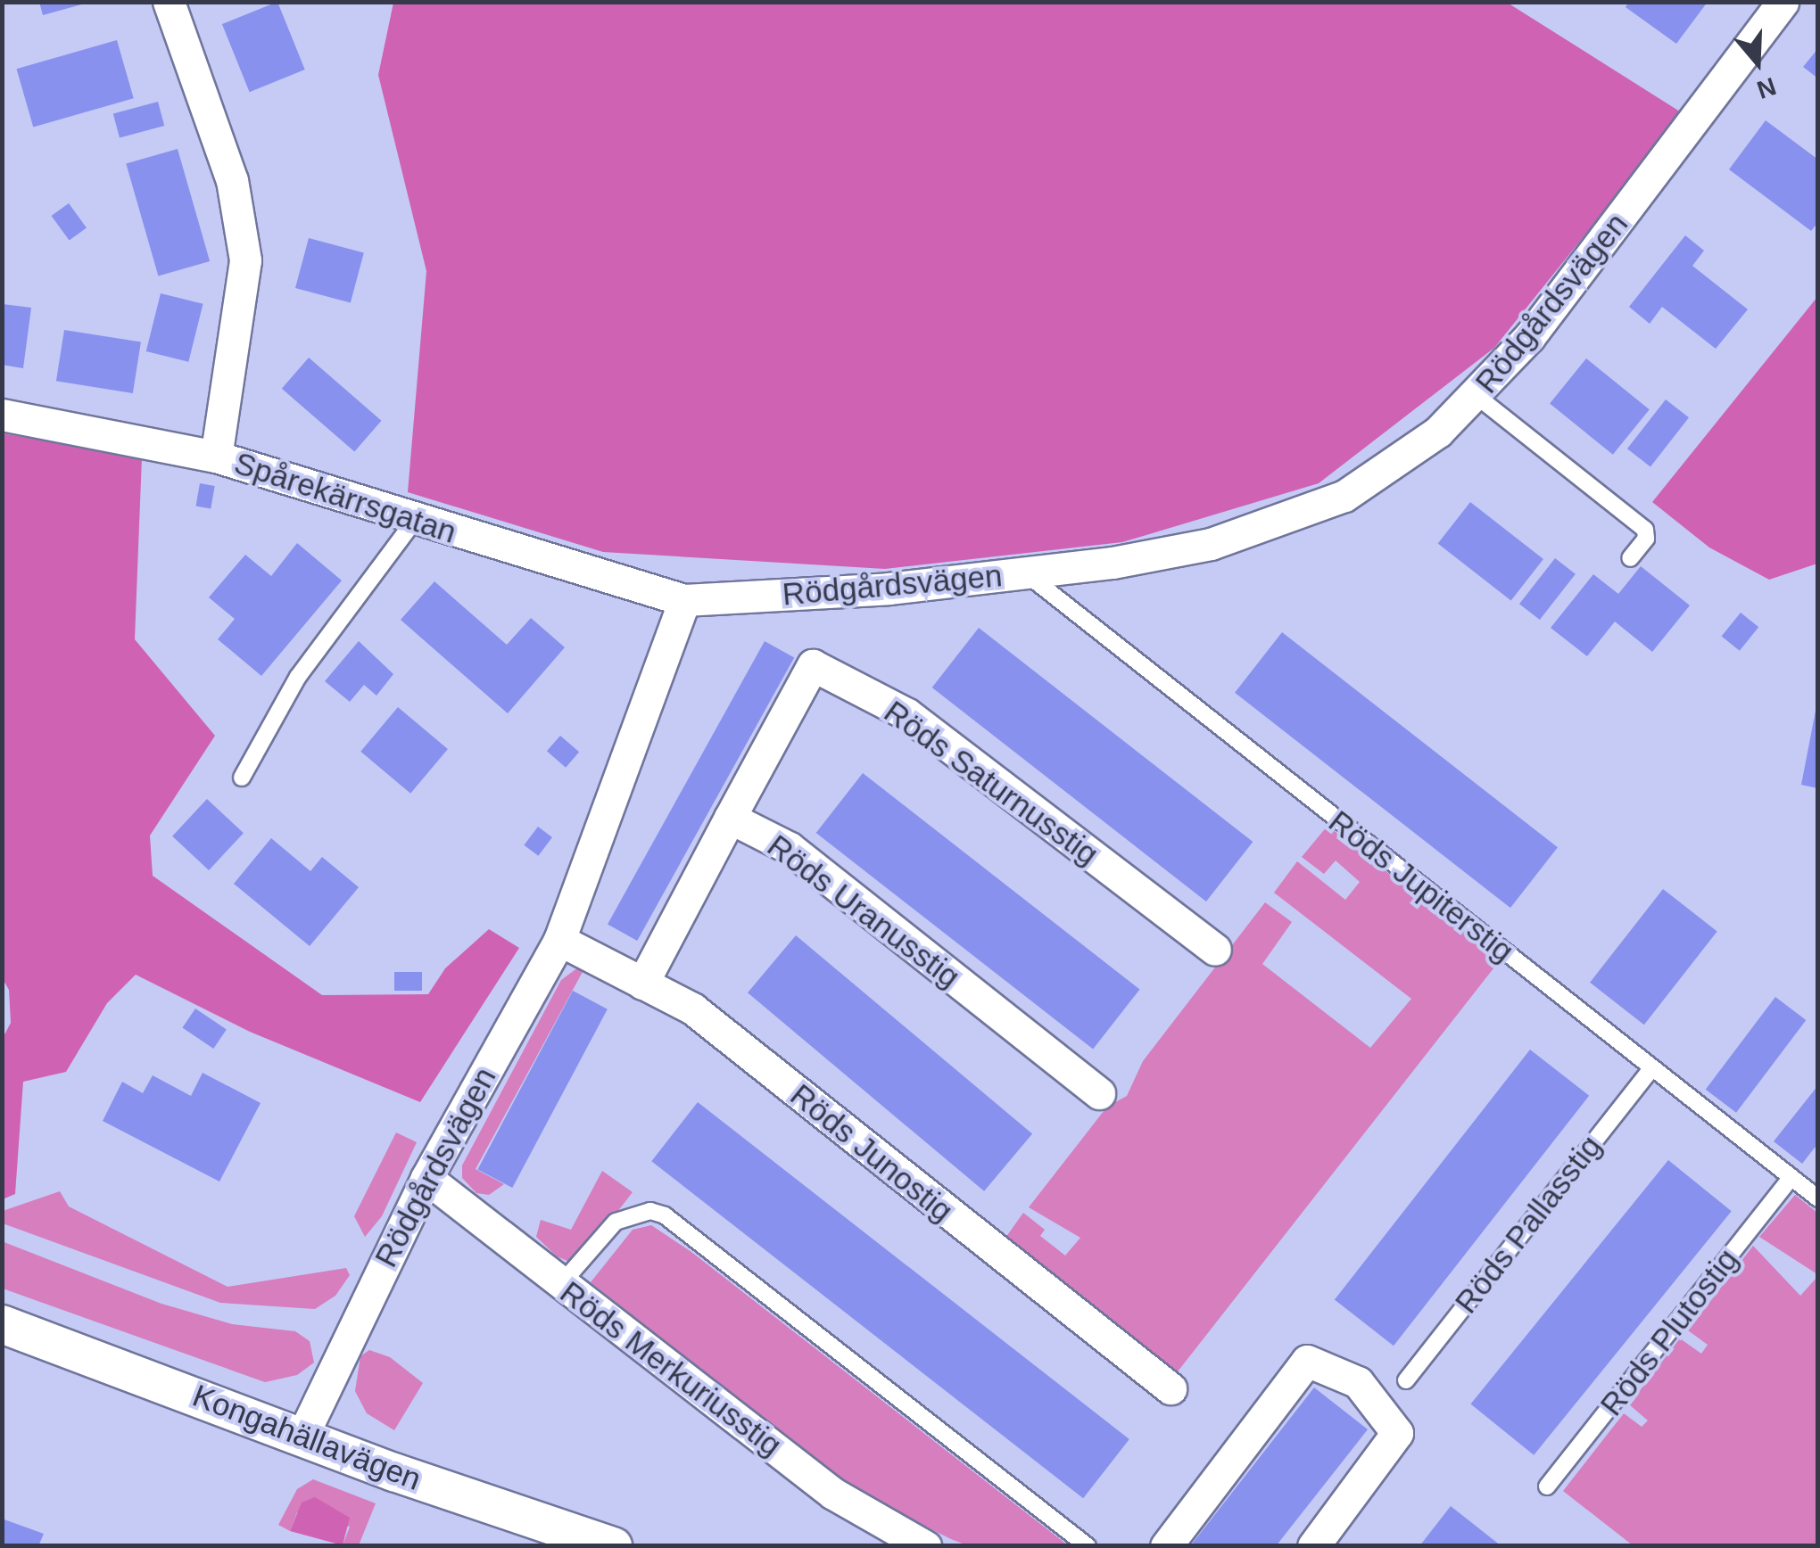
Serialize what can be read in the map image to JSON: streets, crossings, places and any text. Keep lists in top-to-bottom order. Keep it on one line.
{"streets":{"street":["Rödgårdsvägen","Spårekärrsgatan","Röds Saturnusstig","Röds Uranusstig","Röds Junostig","Röds Merkuriusstig","Kongahällavägen"],"lane":["Röds Jupiterstig","Röds Pallasstig","Röds Plutostig"]},"crossings":[["Rödgårdsvägen","Spårekärrsgatan"],["Rödgårdsvägen","Röds Jupiterstig"],["Rödgårdsvägen","Röds Junostig"],["Rödgårdsvägen","Röds Merkuriusstig"],["Rödgårdsvägen","Kongahällavägen"],["Röds Saturnusstig","Röds Uranusstig"],["Röds Jupiterstig","Röds Pallasstig"],["Röds Jupiterstig","Röds Plutostig"],["Röds Uranusstig","Röds Junostig"]],"north":"bottom"}
